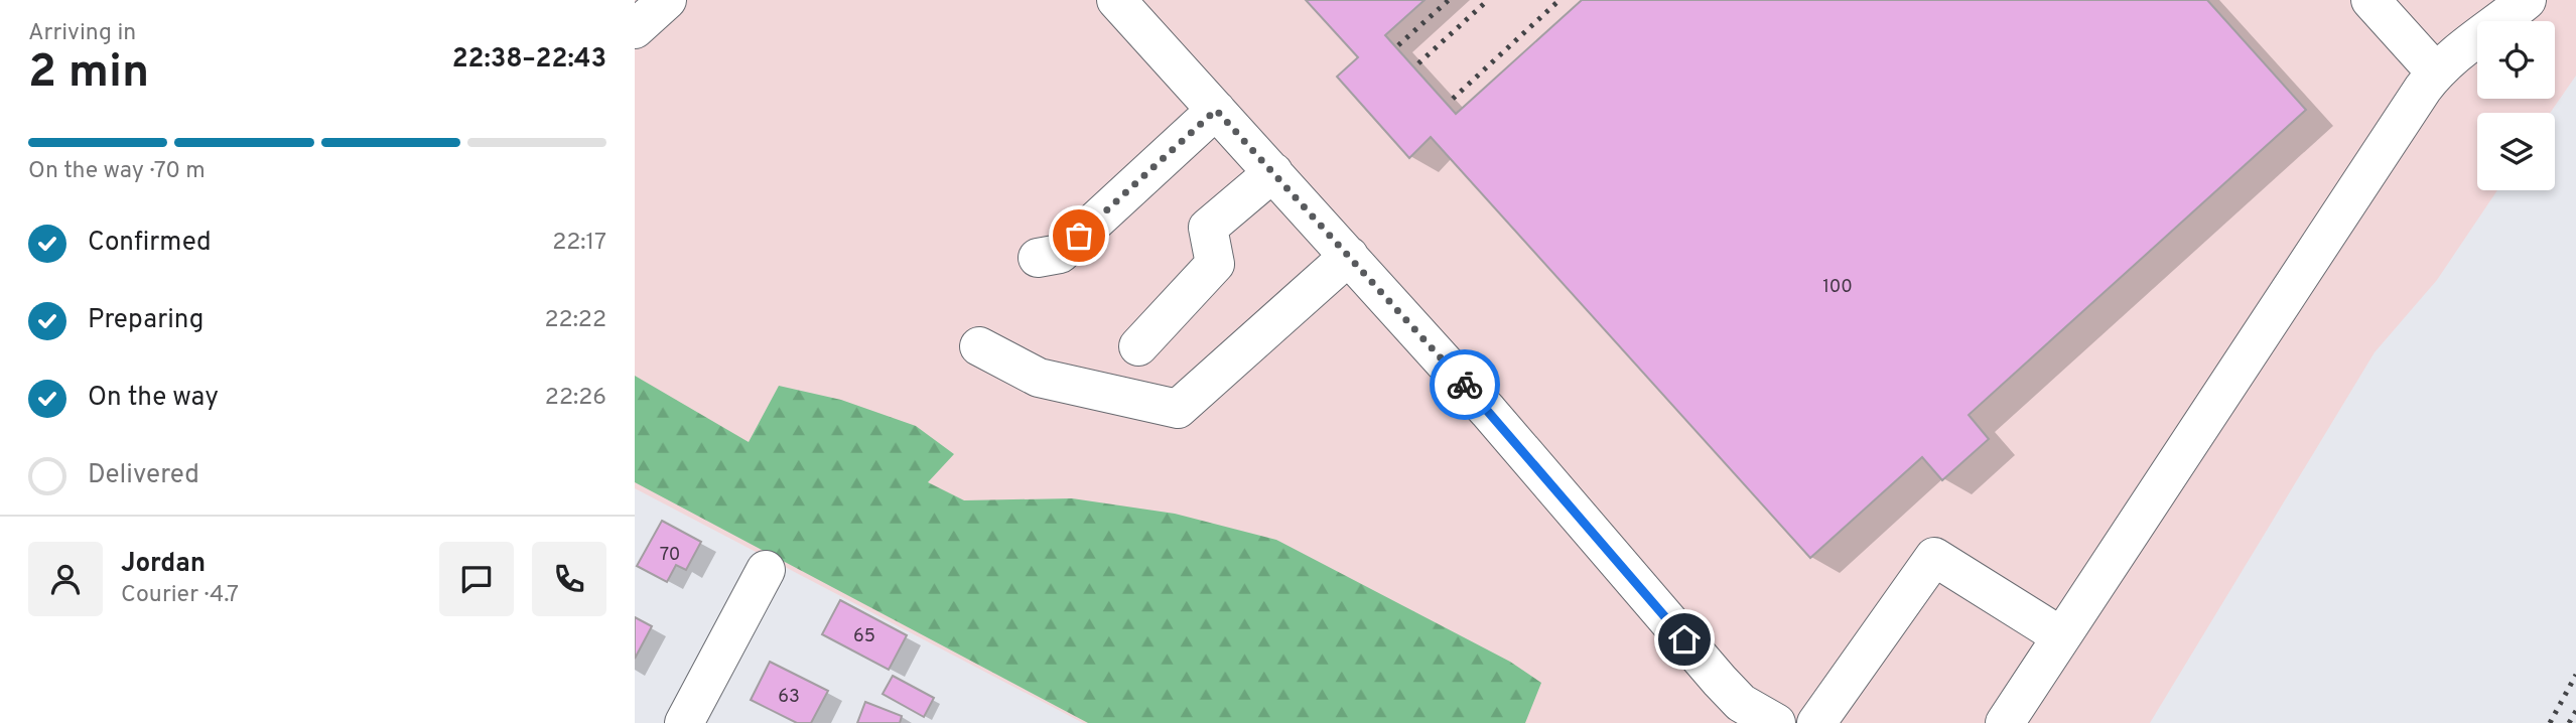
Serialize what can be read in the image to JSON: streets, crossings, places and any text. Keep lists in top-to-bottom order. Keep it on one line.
{"house_numbers":["100","70","65","63"],"page":{"heading":["2 min","Arriving in","22:38–22:43"],"panel":["Jordan","Courier · 4.7"],"bar":"On the way · 70 m","list":[["Confirmed","22:17"],["Preparing","22:22"],["On the way","22:26"],"Delivered"]}}
